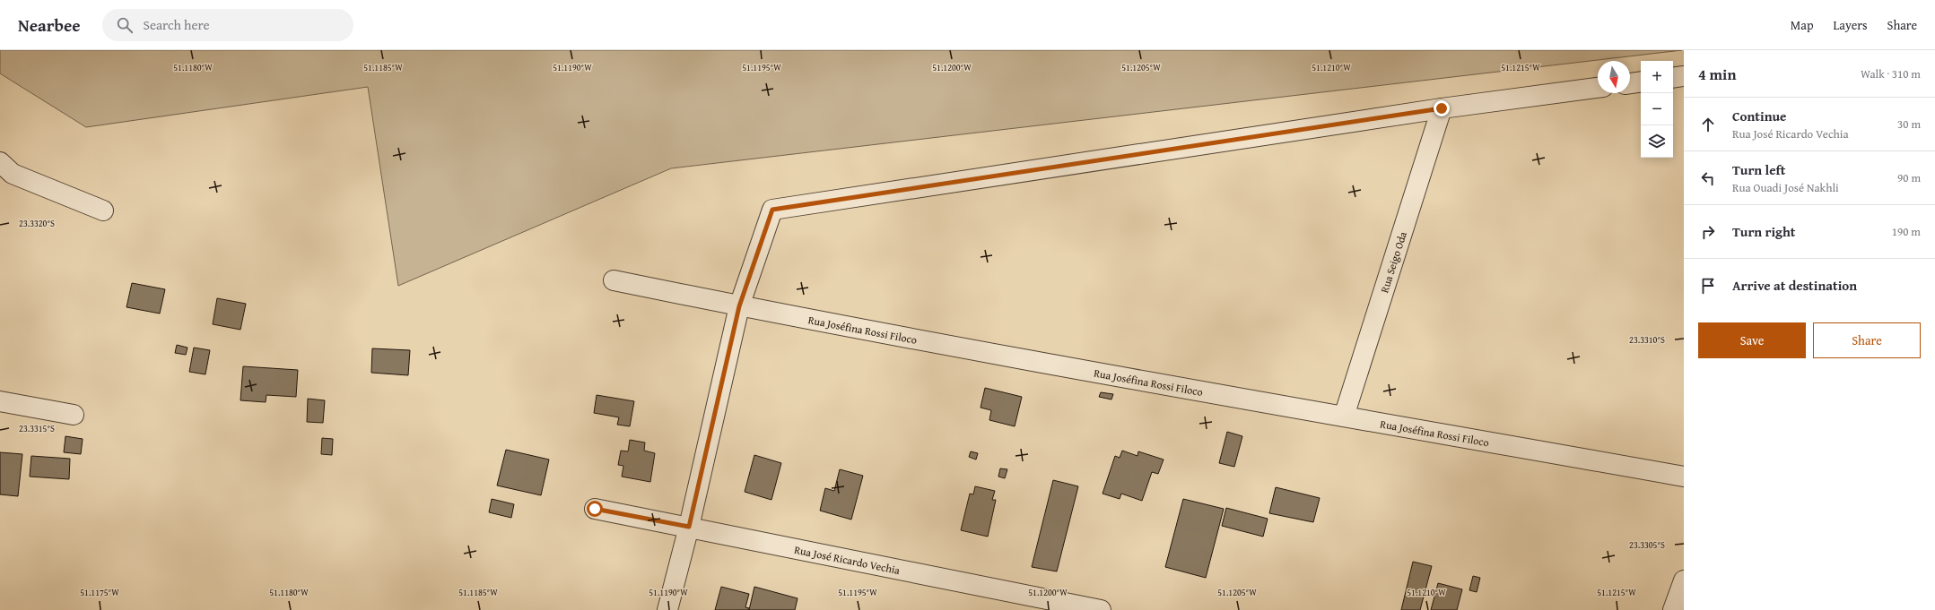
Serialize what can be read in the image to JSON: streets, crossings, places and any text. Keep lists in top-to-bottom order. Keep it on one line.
{"streets":{"street":["Rua Seigo Oda","Rua Joséfina Rossi Filoco","Rua José Ricardo Vechia"]},"crossings":[["Rua Seigo Oda","Rua Joséfina Rossi Filoco"]],"north":"bottom","page":{"header":"Nearbee","search":"Search here","nav":["Map","Layers","Share"],"heading":["4 min","Walk · 310 m"],"map_buttons":["+","−"],"list":[["Continue","Rua José Ricardo Vechia","30 m"],["Turn left","Rua Ouadi José Nakhli","90 m"],["Turn right","190 m"],"Arrive at destination"],"buttons":["Save","Share"]},"coordinates":["51.1210°W","51.1180°W","51.1185°W","51.1190°W","51.1195°W","51.1200°W","51.1205°W","51.1215°W","23.3320°S","23.3310°S","23.3315°S","23.3305°S","51.1175°W"]}
